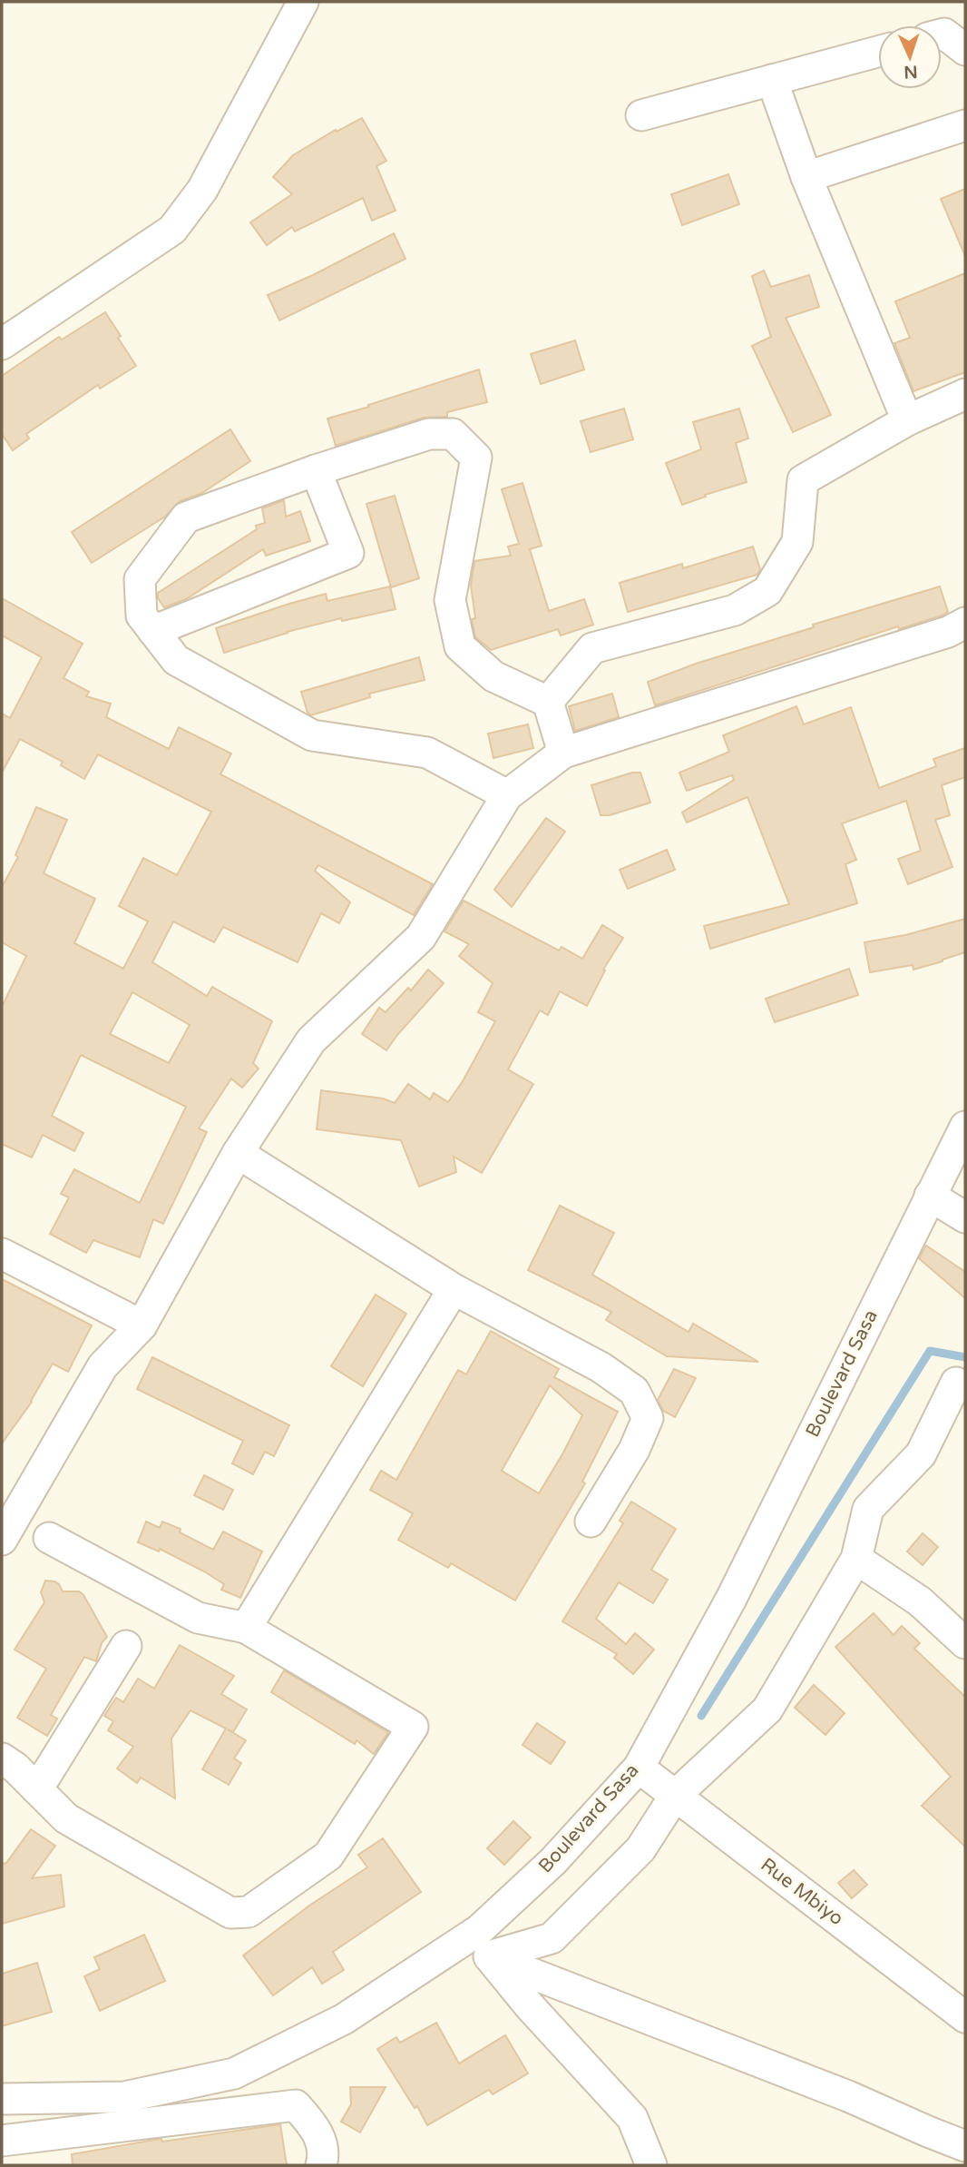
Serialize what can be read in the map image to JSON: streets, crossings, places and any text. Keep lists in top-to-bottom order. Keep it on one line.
{"streets":{"street":["Boulevard Sasa","Rue Mbiyo"]},"crossings":[["Boulevard Sasa","Rue Mbiyo"]],"north":"bottom"}
